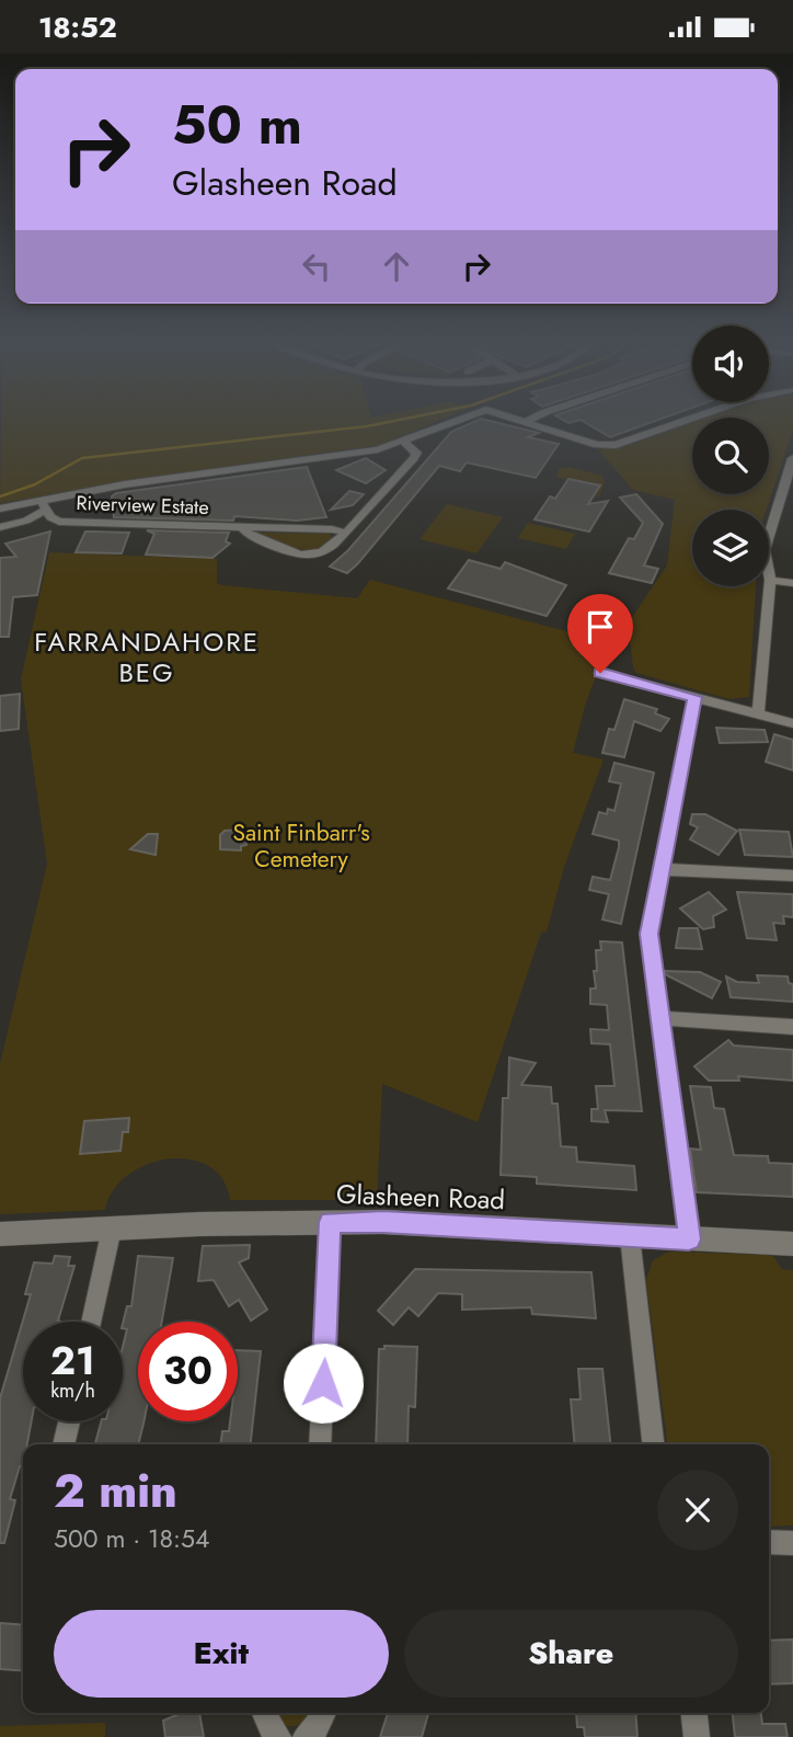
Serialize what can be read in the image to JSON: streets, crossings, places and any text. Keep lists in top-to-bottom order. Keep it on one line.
{"streets":{"main road":["Glasheen Road"],"street":["Riverview Estate"]},"districts":["FARRANDAHORE BEG"],"parks":["Saint Finbarr's Cemetery"],"page":{"status":"18:52","turn":["50 m","Glasheen Road"],"speed":"21 km/h","limit":"30","heading":["2 min","500 m · 18:54"],"buttons":["Exit","Share"]}}
